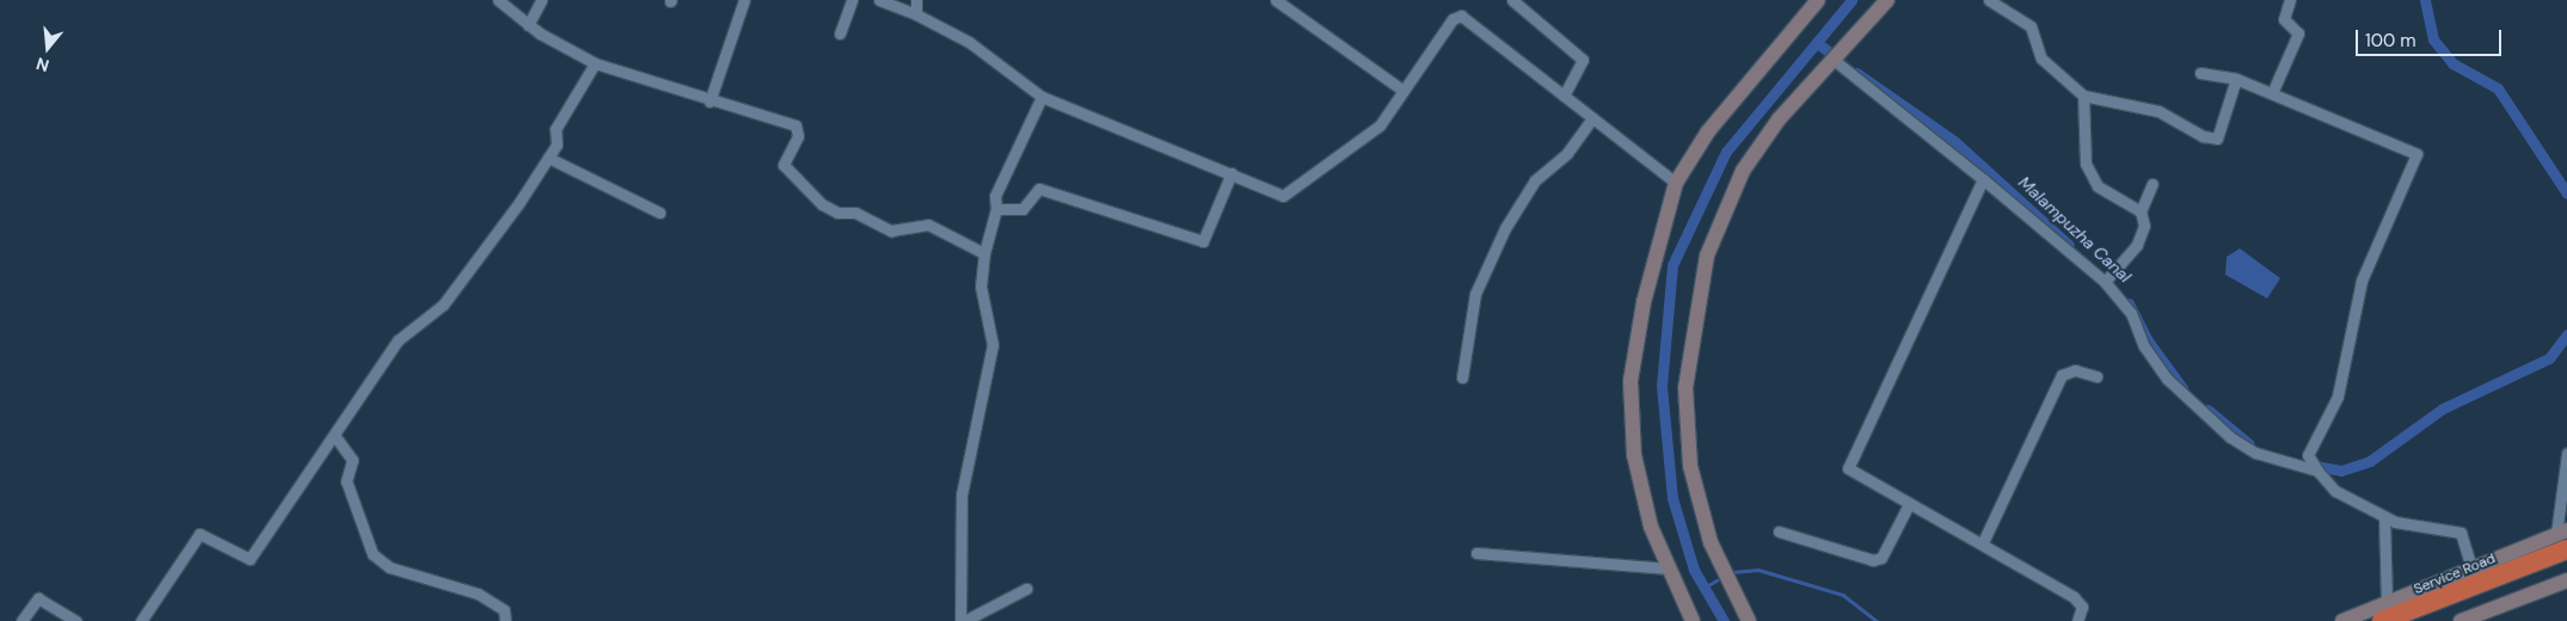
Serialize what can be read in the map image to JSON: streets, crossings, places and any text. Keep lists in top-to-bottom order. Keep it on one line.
{"streets":{"street":["Service Road"]},"water":["Malampuzha Canal"],"scale_bar":"100 m","north":"bottom"}
